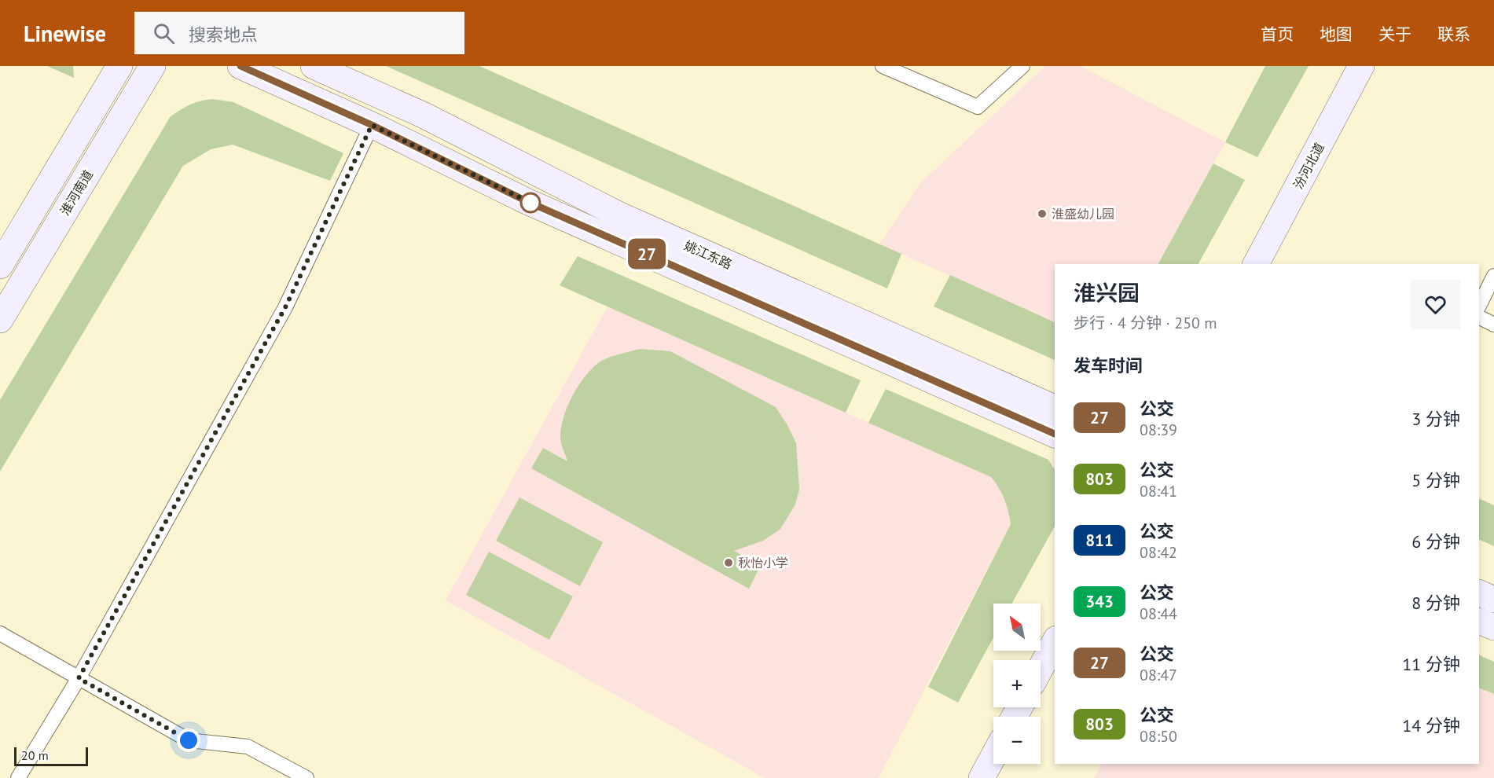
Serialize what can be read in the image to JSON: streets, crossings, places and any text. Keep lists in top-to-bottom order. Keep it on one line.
{"streets":{"street":["汾河北道","淮河南道","姚江东路"]},"places":["淮盛幼儿园","秋怡小学"],"lines":["bus line 27"],"scale_bar":"20 m","north":"top left","page":{"header":"Linewise","search":"搜索地点","nav":["首页","地图","关于","联系"],"on_map":"27","heading":[["淮兴园","步行 · 4 分钟 · 250 m"],"发车时间"],"list":[{"mark":"27","name":"公交","note":"08:39","value":"3 分钟"},{"mark":"803","name":"公交","note":"08:41","value":"5 分钟"},{"mark":"811","name":"公交","note":"08:42","value":"6 分钟"},{"mark":"343","name":"公交","note":"08:44","value":"8 分钟"},{"mark":"27","name":"公交","note":"08:47","value":"11 分钟"},{"mark":"803","name":"公交","note":"08:50","value":"14 分钟"}],"map_buttons":["+","−"],"scale":"20 m"}}
